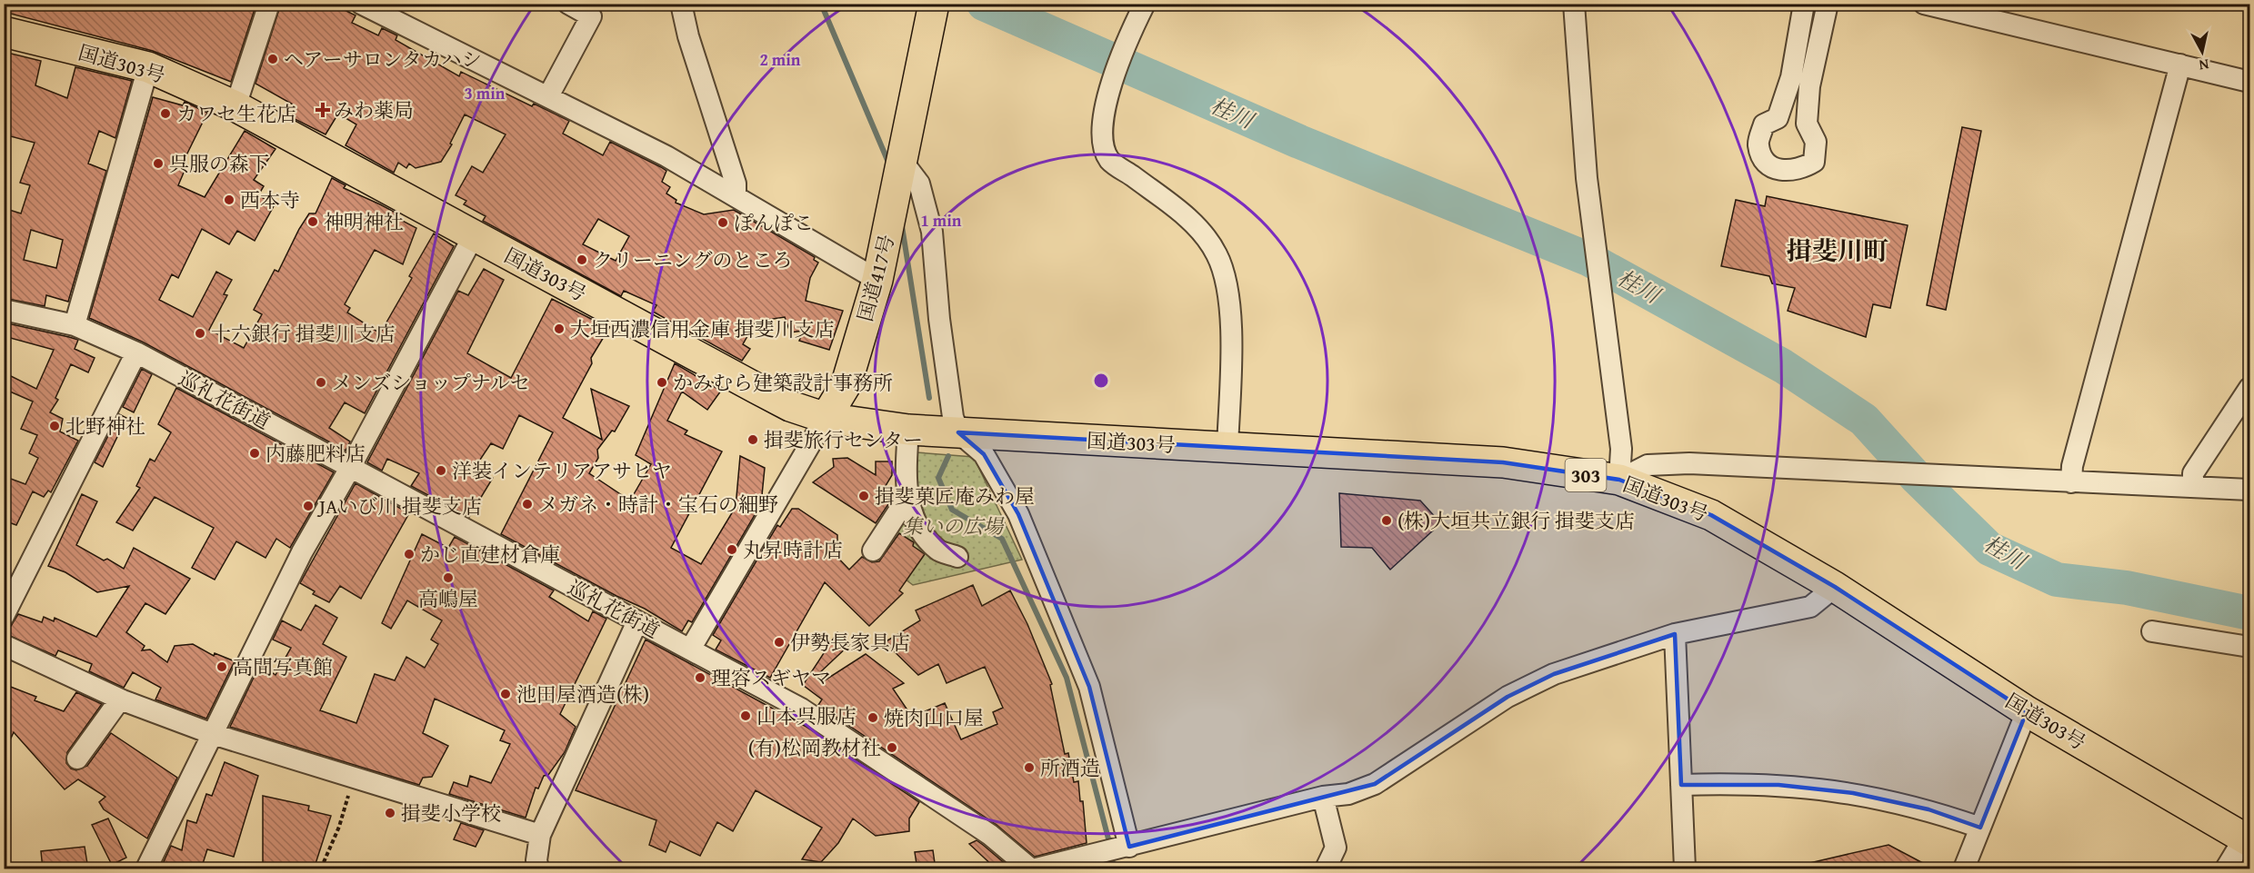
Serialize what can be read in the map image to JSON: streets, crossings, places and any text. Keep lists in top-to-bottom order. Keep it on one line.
{"streets":{"highway":["国道303号","国道417号","303"],"street":["巡礼花街道"]},"crossings":[["国道303号","国道417号"]],"districts":["揖斐川町"],"water":["桂川"],"parks":["集いの広場"],"places":{"other":["ヘアーサロンタカハシ","カワセ生花店","呉服の森下","西本寺","神明神社","ぽんぽこ","クリーニングのところ","大垣西濃信用金庫 揖斐川支店","十六銀行 揖斐川支店","メンズショップナルセ","かみむら建築設計事務所","北野神社","揖斐旅行センター","内藤肥料店","洋装インテリアアサヒヤ","揖斐菓匠庵みわ屋","メガネ・時計・宝石の細野","JAいび川 揖斐支店","(株)大垣共立銀行 揖斐支店","丸昇時計店","かじ直建材倉庫","高嶋屋","伊勢長家具店","高間写真館","理容スギヤマ","池田屋酒造(株)","山本呉服店","焼肉山口屋","(有)松岡教材社","所酒造","揖斐小学校"],"health":["みわ薬局"]},"north":"bottom","rings":["2 min","3 min","1 min"]}
